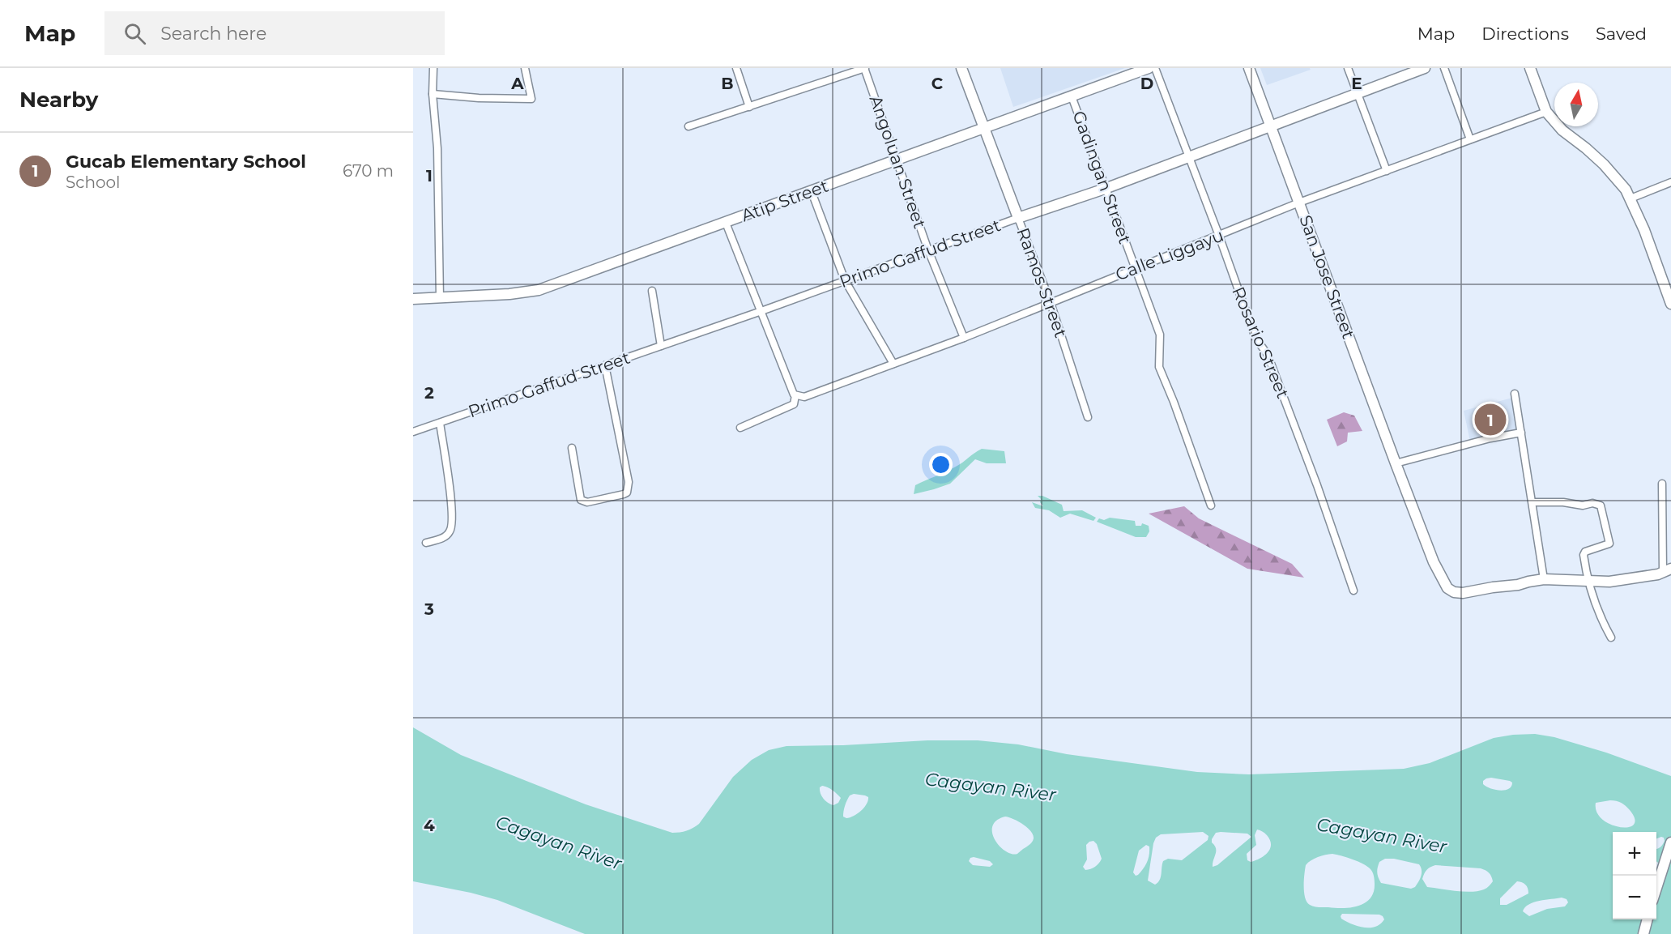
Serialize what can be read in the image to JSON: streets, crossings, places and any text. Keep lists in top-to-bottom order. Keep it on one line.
{"streets":{"main road":["Atip Street","Primo Gaffud Street","San Jose Street","Ramos Street"],"street":["Angoluan Street","Gadingan Street","Calle Liggayu","Rosario Street"]},"crossings":[["Angoluan Street","Atip Street"],["Angoluan Street","Primo Gaffud Street"],["Angoluan Street","Calle Liggayu"],["Gadingan Street","Atip Street"],["Gadingan Street","Primo Gaffud Street"],["Gadingan Street","Calle Liggayu"],["Atip Street","Ramos Street"],["Primo Gaffud Street","San Jose Street"],["Primo Gaffud Street","Ramos Street"],["Primo Gaffud Street","Rosario Street"],["Calle Liggayu","San Jose Street"],["Calle Liggayu","Ramos Street"],["Calle Liggayu","Rosario Street"]],"water":["Cagayan River"],"north":"top","page":{"header":"Map","search":"Search here","nav":["Map","Directions","Saved"],"heading":"Nearby","list":[{"mark":"1","name":"Gucab Elementary School","note":"School","value":"670 m"}],"pins":"1","map_buttons":["+","−"]},"grid":{"columns":["A","B","C","D","E"],"rows":["1","2","3","4"]}}
